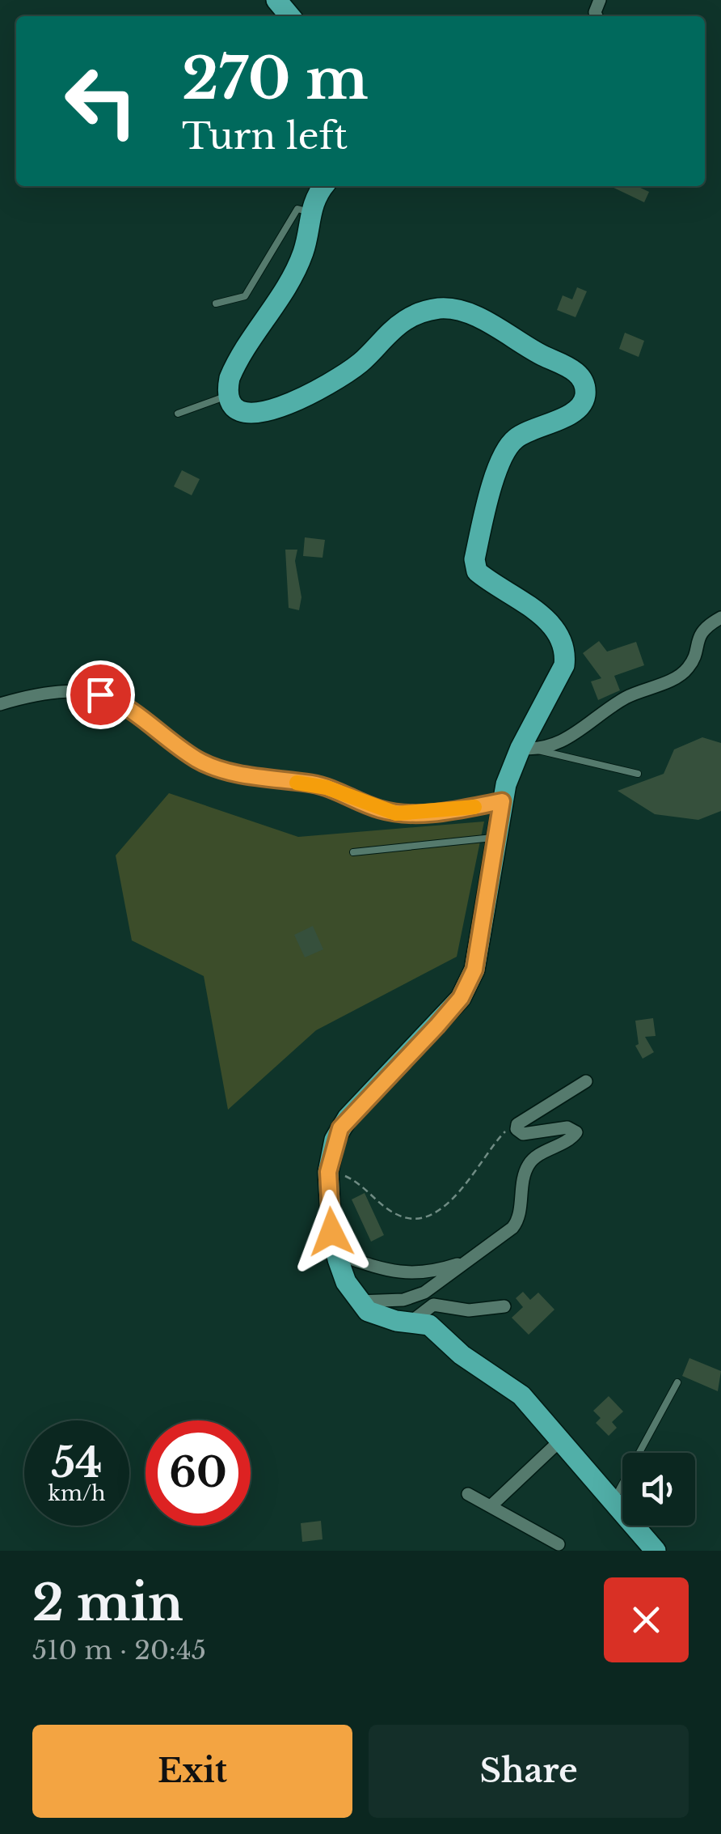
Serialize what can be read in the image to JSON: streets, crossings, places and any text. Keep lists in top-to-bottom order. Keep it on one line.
{"page":{"turn":["270 m","Turn left"],"speed":"54 km/h","limit":"60","heading":["2 min","510 m · 20:45"],"buttons":["Exit","Share"]}}
